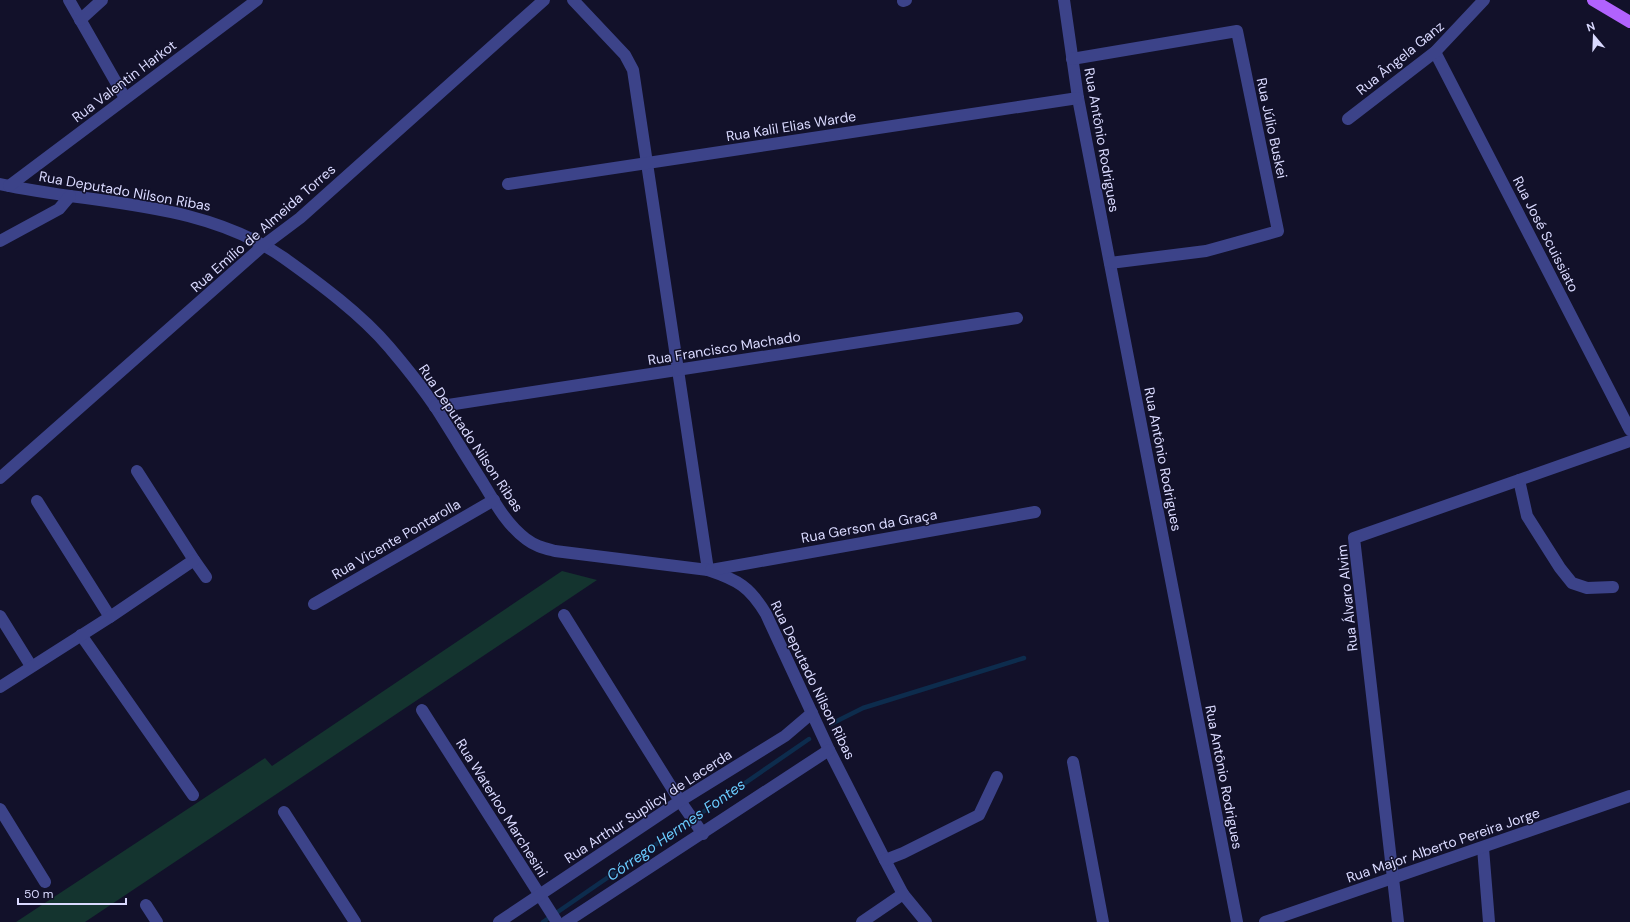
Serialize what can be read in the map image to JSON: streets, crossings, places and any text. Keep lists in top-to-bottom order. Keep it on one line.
{"streets":{"street":["Rua Ângela Ganz","Rua Valentin Harkot","Rua Kalil Elias Warde","Rua Júlio Buskei","Rua Antônio Rodrigues","Rua Deputado Nilson Ribas","Rua Emílio de Almeida Torres","Rua José Scuissiato","Rua Francisco Machado","Rua Gerson da Graça","Rua Vicente Pontarolla","Rua Álvaro Alvim","Rua Arthur Suplicy de Lacerda","Rua Waterloo Marchesini","Rua Major Alberto Pereira Jorge"]},"crossings":[["Rua Ângela Ganz","Rua José Scuissiato"],["Rua Valentin Harkot","Rua Deputado Nilson Ribas"],["Rua Kalil Elias Warde","Rua Antônio Rodrigues"],["Rua Júlio Buskei","Rua Antônio Rodrigues"],["Rua Deputado Nilson Ribas","Rua Emílio de Almeida Torres"],["Rua Deputado Nilson Ribas","Rua Francisco Machado"],["Rua Deputado Nilson Ribas","Rua Gerson da Graça"],["Rua Deputado Nilson Ribas","Rua Vicente Pontarolla"],["Rua Deputado Nilson Ribas","Rua Arthur Suplicy de Lacerda"],["Rua Álvaro Alvim","Rua Major Alberto Pereira Jorge"],["Rua Arthur Suplicy de Lacerda","Rua Waterloo Marchesini"]],"water":["Córrego Hermes Fontes"],"scale_bar":"50 m","north":"top"}
